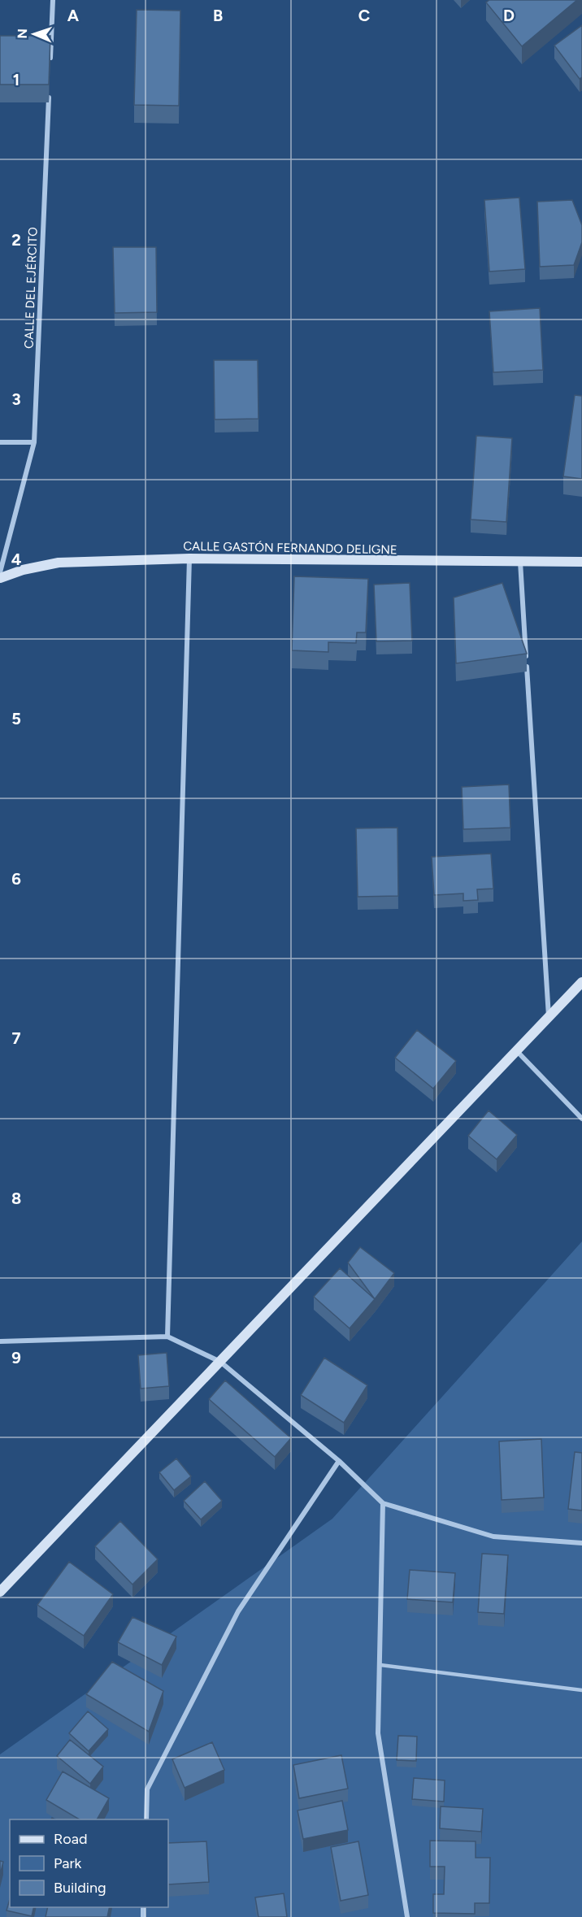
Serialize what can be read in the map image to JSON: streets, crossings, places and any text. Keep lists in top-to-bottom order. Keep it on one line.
{"streets":{"street":["CALLE DEL EJÉRCITO","CALLE GASTÓN FERNANDO DELIGNE"]},"legend":["Road","Park","Building"],"north":"left","grid":{"columns":["A","B","C","D"],"rows":["1","2","3","4","5","6","7","8","9"]}}
